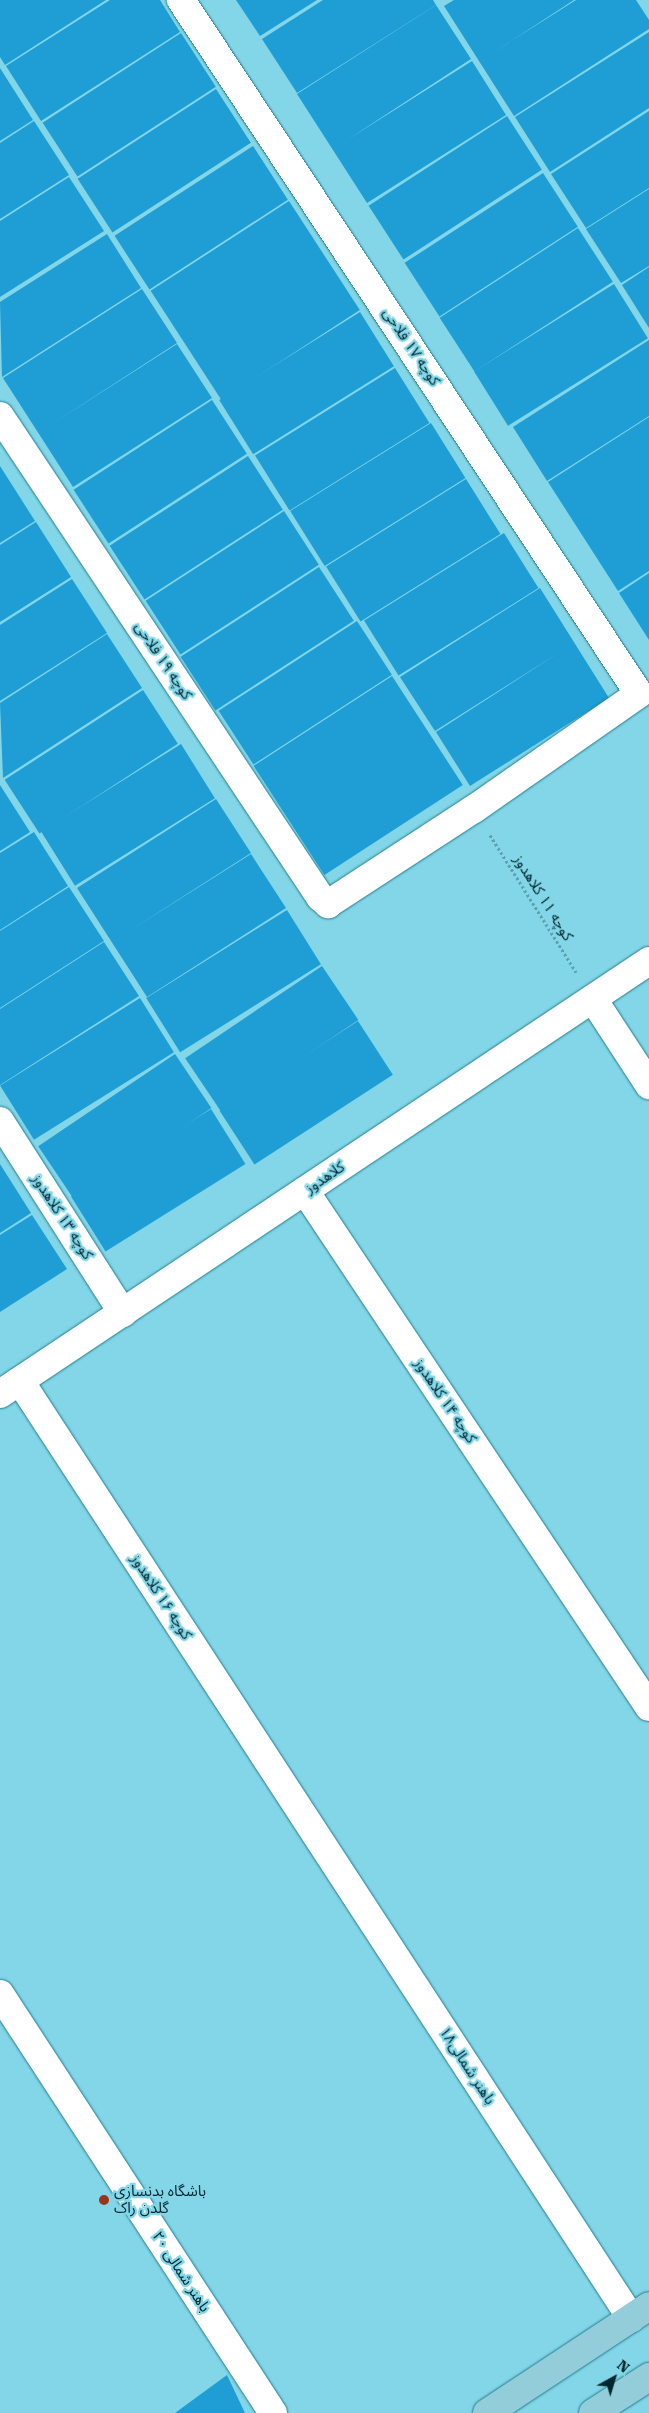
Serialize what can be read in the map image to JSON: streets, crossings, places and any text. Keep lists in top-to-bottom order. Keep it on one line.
{"streets":{"street":["کوچه ۱۷ فلاحی","کوچه ۱۹ فلاحی","کلاهدوز","کوچه ۱۳ کلاهدوز","کوچه ۱۴ کلاهدوز","کوچه ۱۶ کلاهدوز","باهنر شمالی۱۸","۲۰ باهنر شمالی"],"path":["کوچه ۱۱ کلاهدوز"]},"crossings":[["کوچه ۱۷ فلاحی","کوچه ۱۹ فلاحی"],["کوچه ۱۷ فلاحی","کوچه ۱۱ کلاهدوز"],["کوچه ۱۹ فلاحی","کوچه ۱۱ کلاهدوز"],["کوچه ۱۱ کلاهدوز","کلاهدوز"],["کلاهدوز","کوچه ۱۳ کلاهدوز"],["کلاهدوز","کوچه ۱۴ کلاهدوز"],["کلاهدوز","کوچه ۱۶ کلاهدوز"],["کوچه ۱۶ کلاهدوز","باهنر شمالی۱۸"]],"places":["باشگاه بدنسازی گلدن راک"],"north":"top right"}
